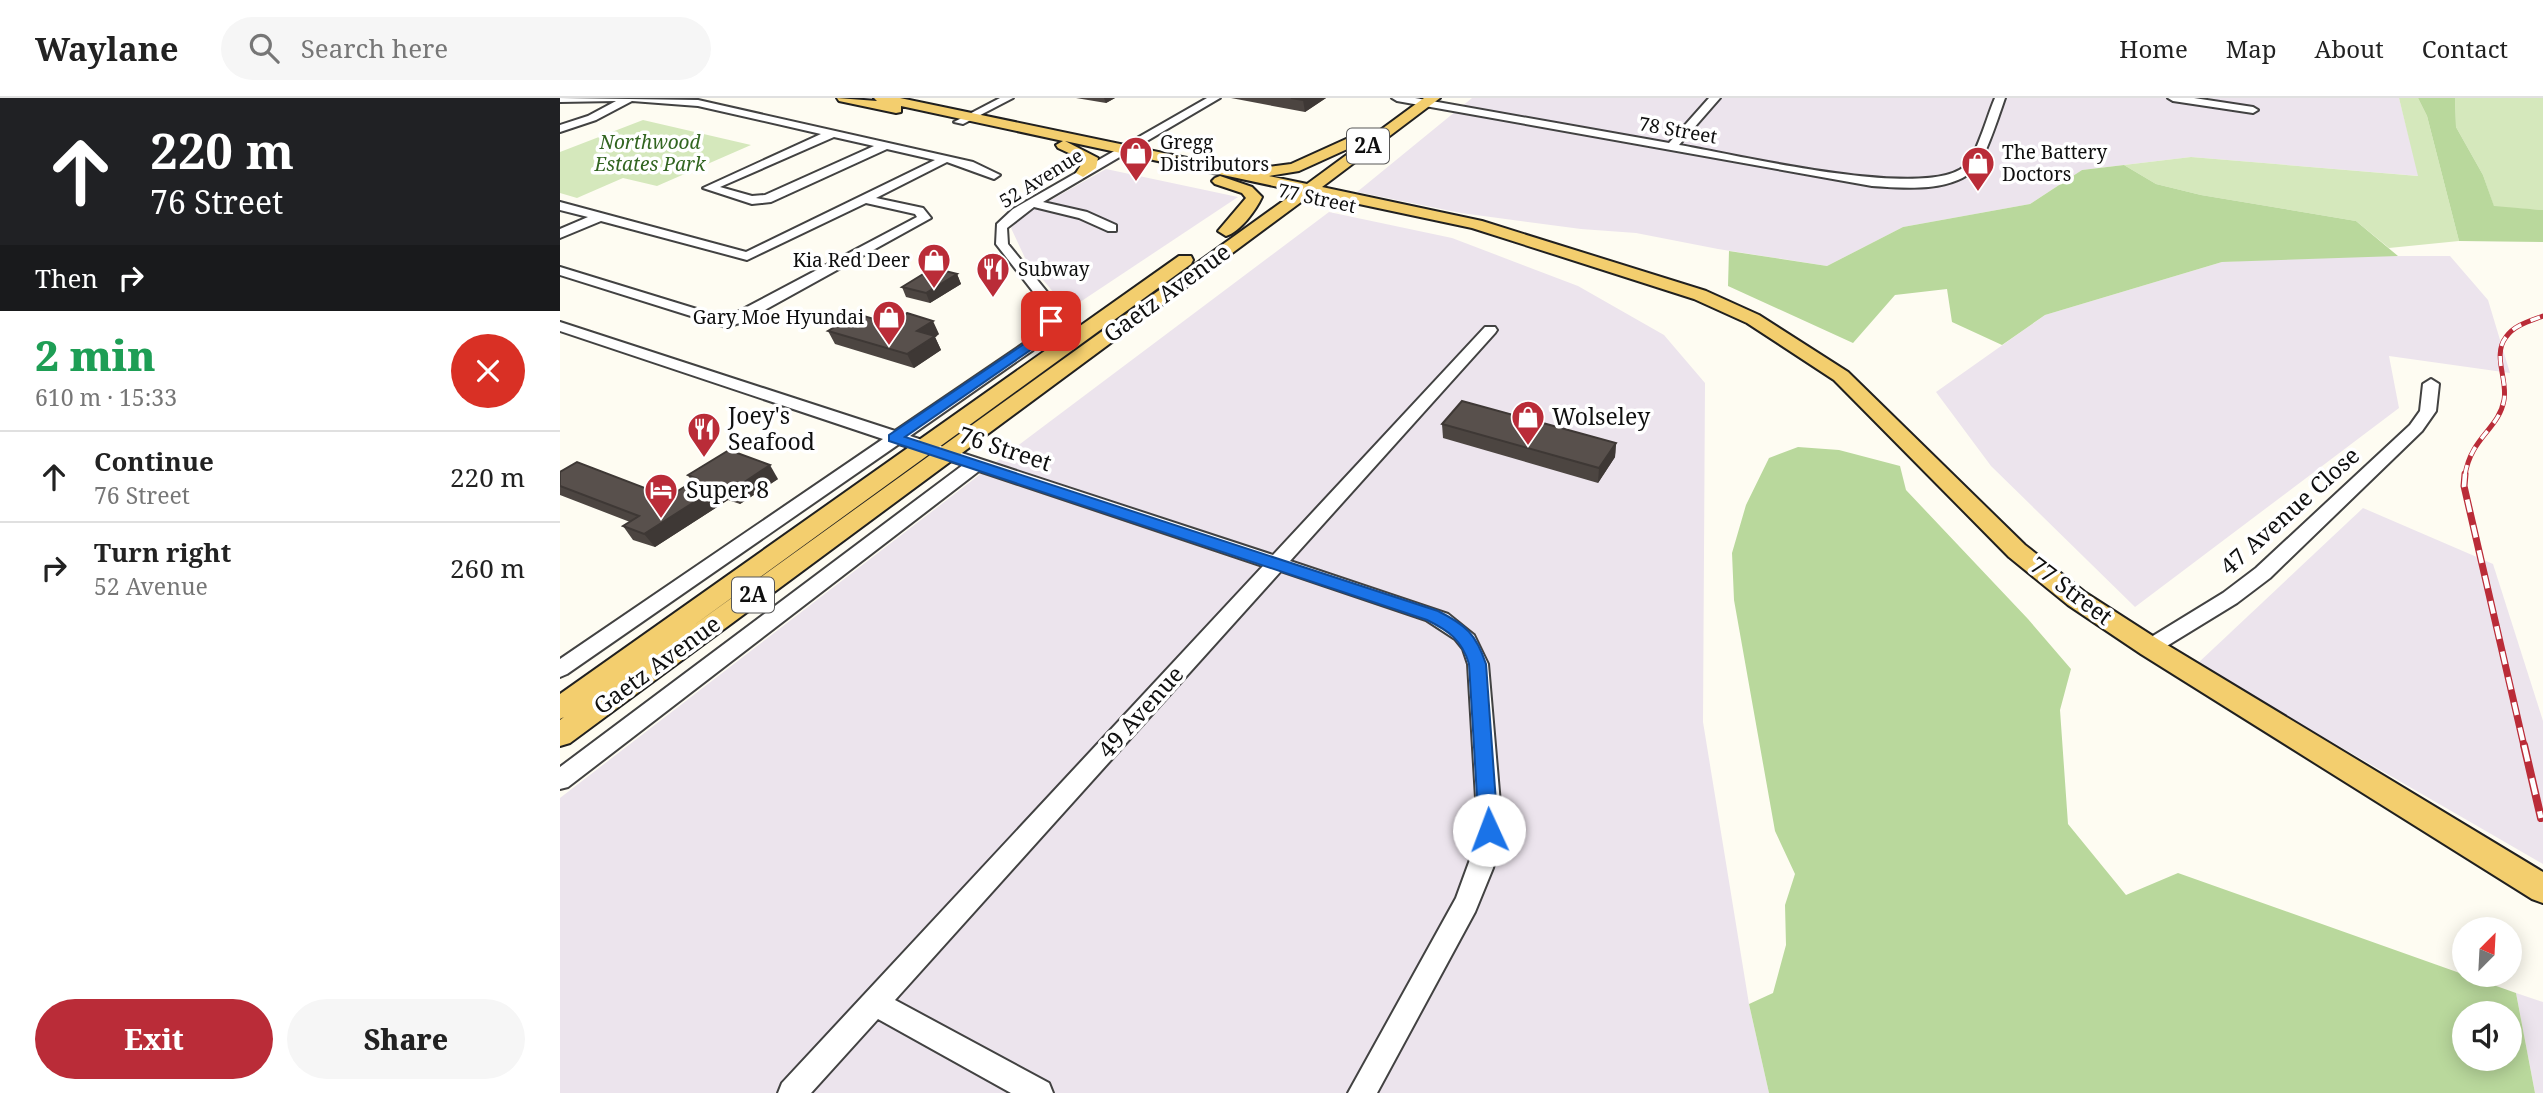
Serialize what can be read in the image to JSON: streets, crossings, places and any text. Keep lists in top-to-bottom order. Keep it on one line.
{"streets":{"main road":["2A","77 Street","Gaetz Avenue"],"street":["78 Street","52 Avenue","76 Street","47 Avenue Close","49 Avenue"]},"crossings":[["78 Street","2A"],["78 Street","Gaetz Avenue"],["2A","Gaetz Avenue"],["52 Avenue","77 Street"],["52 Avenue","76 Street"],["77 Street","Gaetz Avenue"],["77 Street","47 Avenue Close"],["Gaetz Avenue","76 Street"],["76 Street","49 Avenue"]],"parks":["Northwood Estates Park"],"places":{"shop":["Gregg Distributors","The Battery Doctors","Kia Red Deer","Gary Moe Hyundai","Wolseley"],"restaurant":["Subway","Joey's Seafood"],"hotel":["Super 8"]},"north":"top right","page":{"header":"Waylane","search":"Search here","nav":["Home","Map","About","Contact"],"turn":["220 m","76 Street"],"then":"Then","heading":["2 min","610 m · 15:33"],"list":[{"name":"Continue","note":"76 Street","value":"220 m"},{"name":"Turn right","note":"52 Avenue","value":"260 m"}],"buttons":["Exit","Share"]}}
